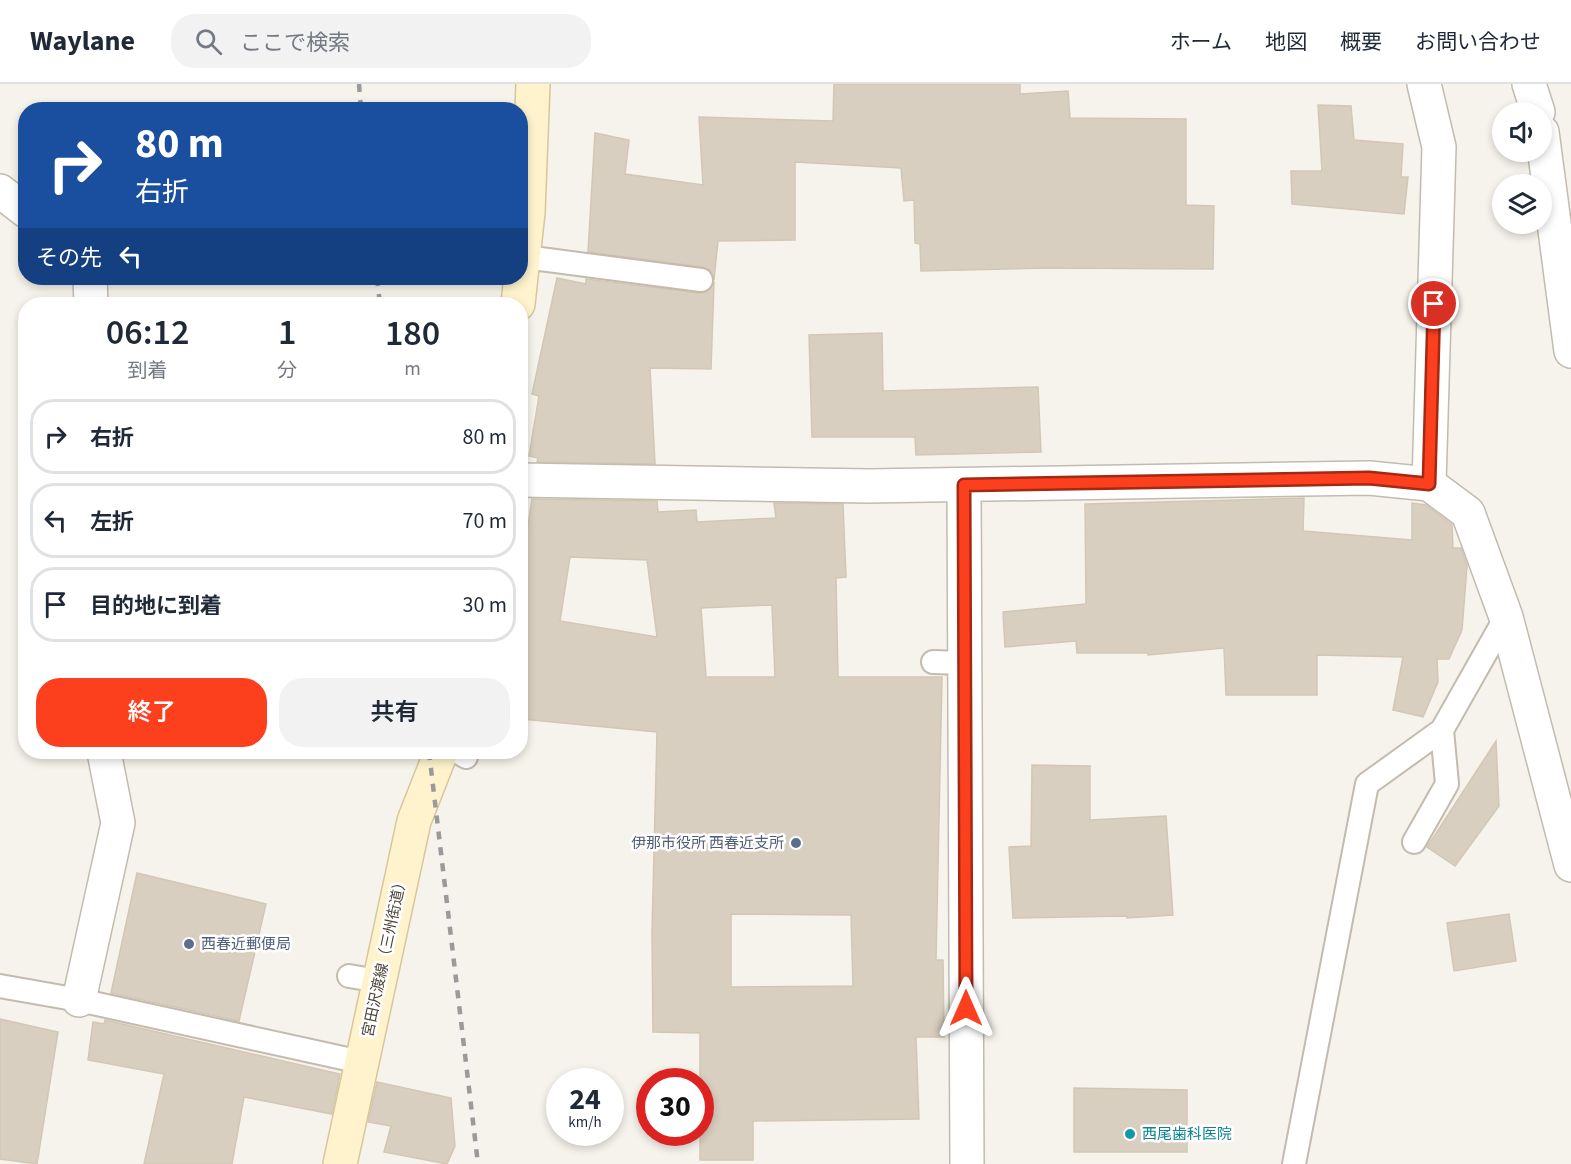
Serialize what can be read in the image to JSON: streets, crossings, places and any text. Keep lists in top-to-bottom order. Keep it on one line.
{"streets":{"main road":["宮田沢渡線（三州街道）"]},"places":["伊那市役所 西春近支所","西春近郵便局","西尾歯科医院"],"page":{"header":"Waylane","search":"ここで検索","nav":["ホーム","地図","概要","お問い合わせ"],"turn":["80 m","右折"],"then":"その先","eta":["06:12","到着","1","分","180","m"],"list":[{"name":"右折","value":"80 m"},{"name":"左折","value":"70 m"},{"name":"目的地に到着","value":"30 m"}],"buttons":["終了","共有"],"speed":"24 km/h","limit":"30"}}
